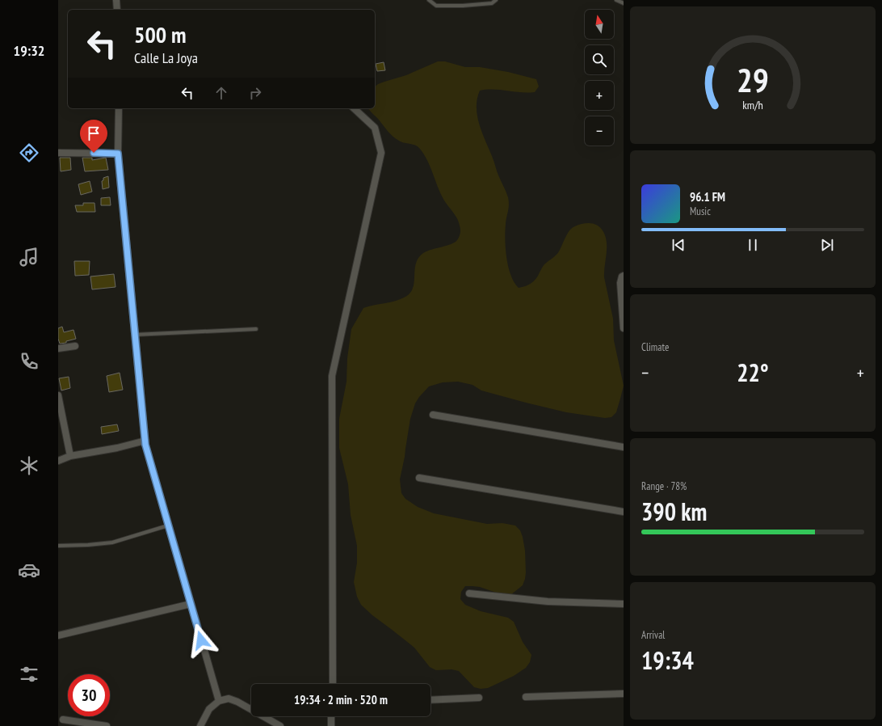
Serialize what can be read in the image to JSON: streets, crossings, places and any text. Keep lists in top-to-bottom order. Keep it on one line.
{"north":"top","page":{"tabs":"19:32","map_buttons":["+","−"],"turn":["500 m","Calle La Joya"],"song":["96.1 FM","Music"],"tile":["Climate",["Range · 78%","390 km"],["Arrival","19:34"]],"heat":["−","22°","+"],"limit":"30","trip":"19:34 · 2 min · 520 m","gauge":["29","km/h"]}}
